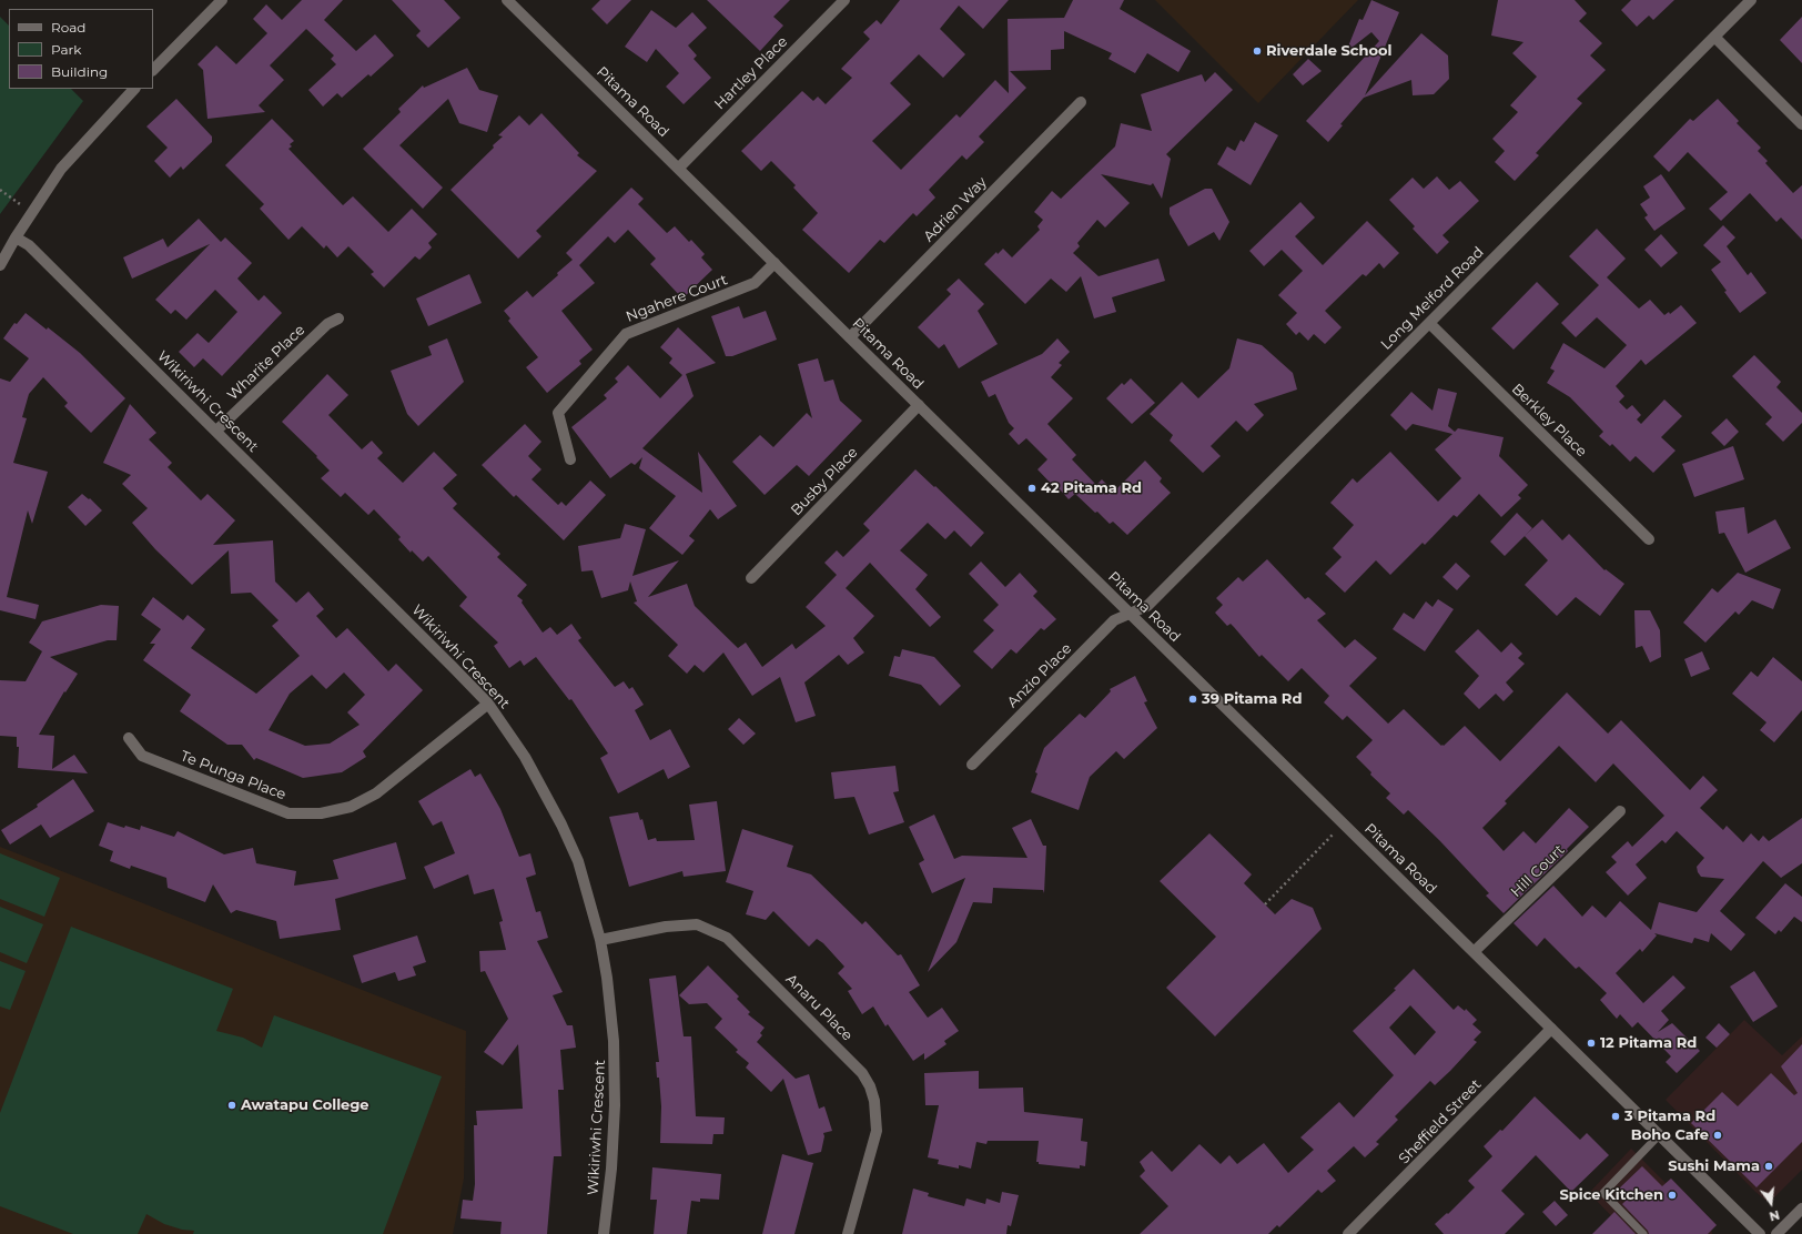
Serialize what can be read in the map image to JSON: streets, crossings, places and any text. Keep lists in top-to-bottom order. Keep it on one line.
{"streets":{"street":["Hartley Place","Pitama Road","Adrien Way","Ngahere Court","Long Melford Road","Wharite Place","Wikiriwhi Crescent","Berkley Place","Busby Place","Anzio Place","Te Punga Place","Hill Court","Anaru Place","Sheffield Street"]},"crossings":[["Hartley Place","Pitama Road"],["Pitama Road","Adrien Way"],["Pitama Road","Ngahere Court"],["Pitama Road","Long Melford Road"],["Pitama Road","Busby Place"],["Pitama Road","Anzio Place"],["Pitama Road","Hill Court"],["Pitama Road","Sheffield Street"],["Long Melford Road","Berkley Place"],["Long Melford Road","Anzio Place"],["Wharite Place","Wikiriwhi Crescent"],["Wikiriwhi Crescent","Te Punga Place"],["Wikiriwhi Crescent","Anaru Place"]],"places":["Riverdale School","42 Pitama Rd","39 Pitama Rd","12 Pitama Rd","Awatapu College","3 Pitama Rd","Boho Cafe","Sushi Mama","Spice Kitchen"],"legend":["Road","Park","Building"],"north":"bottom"}
